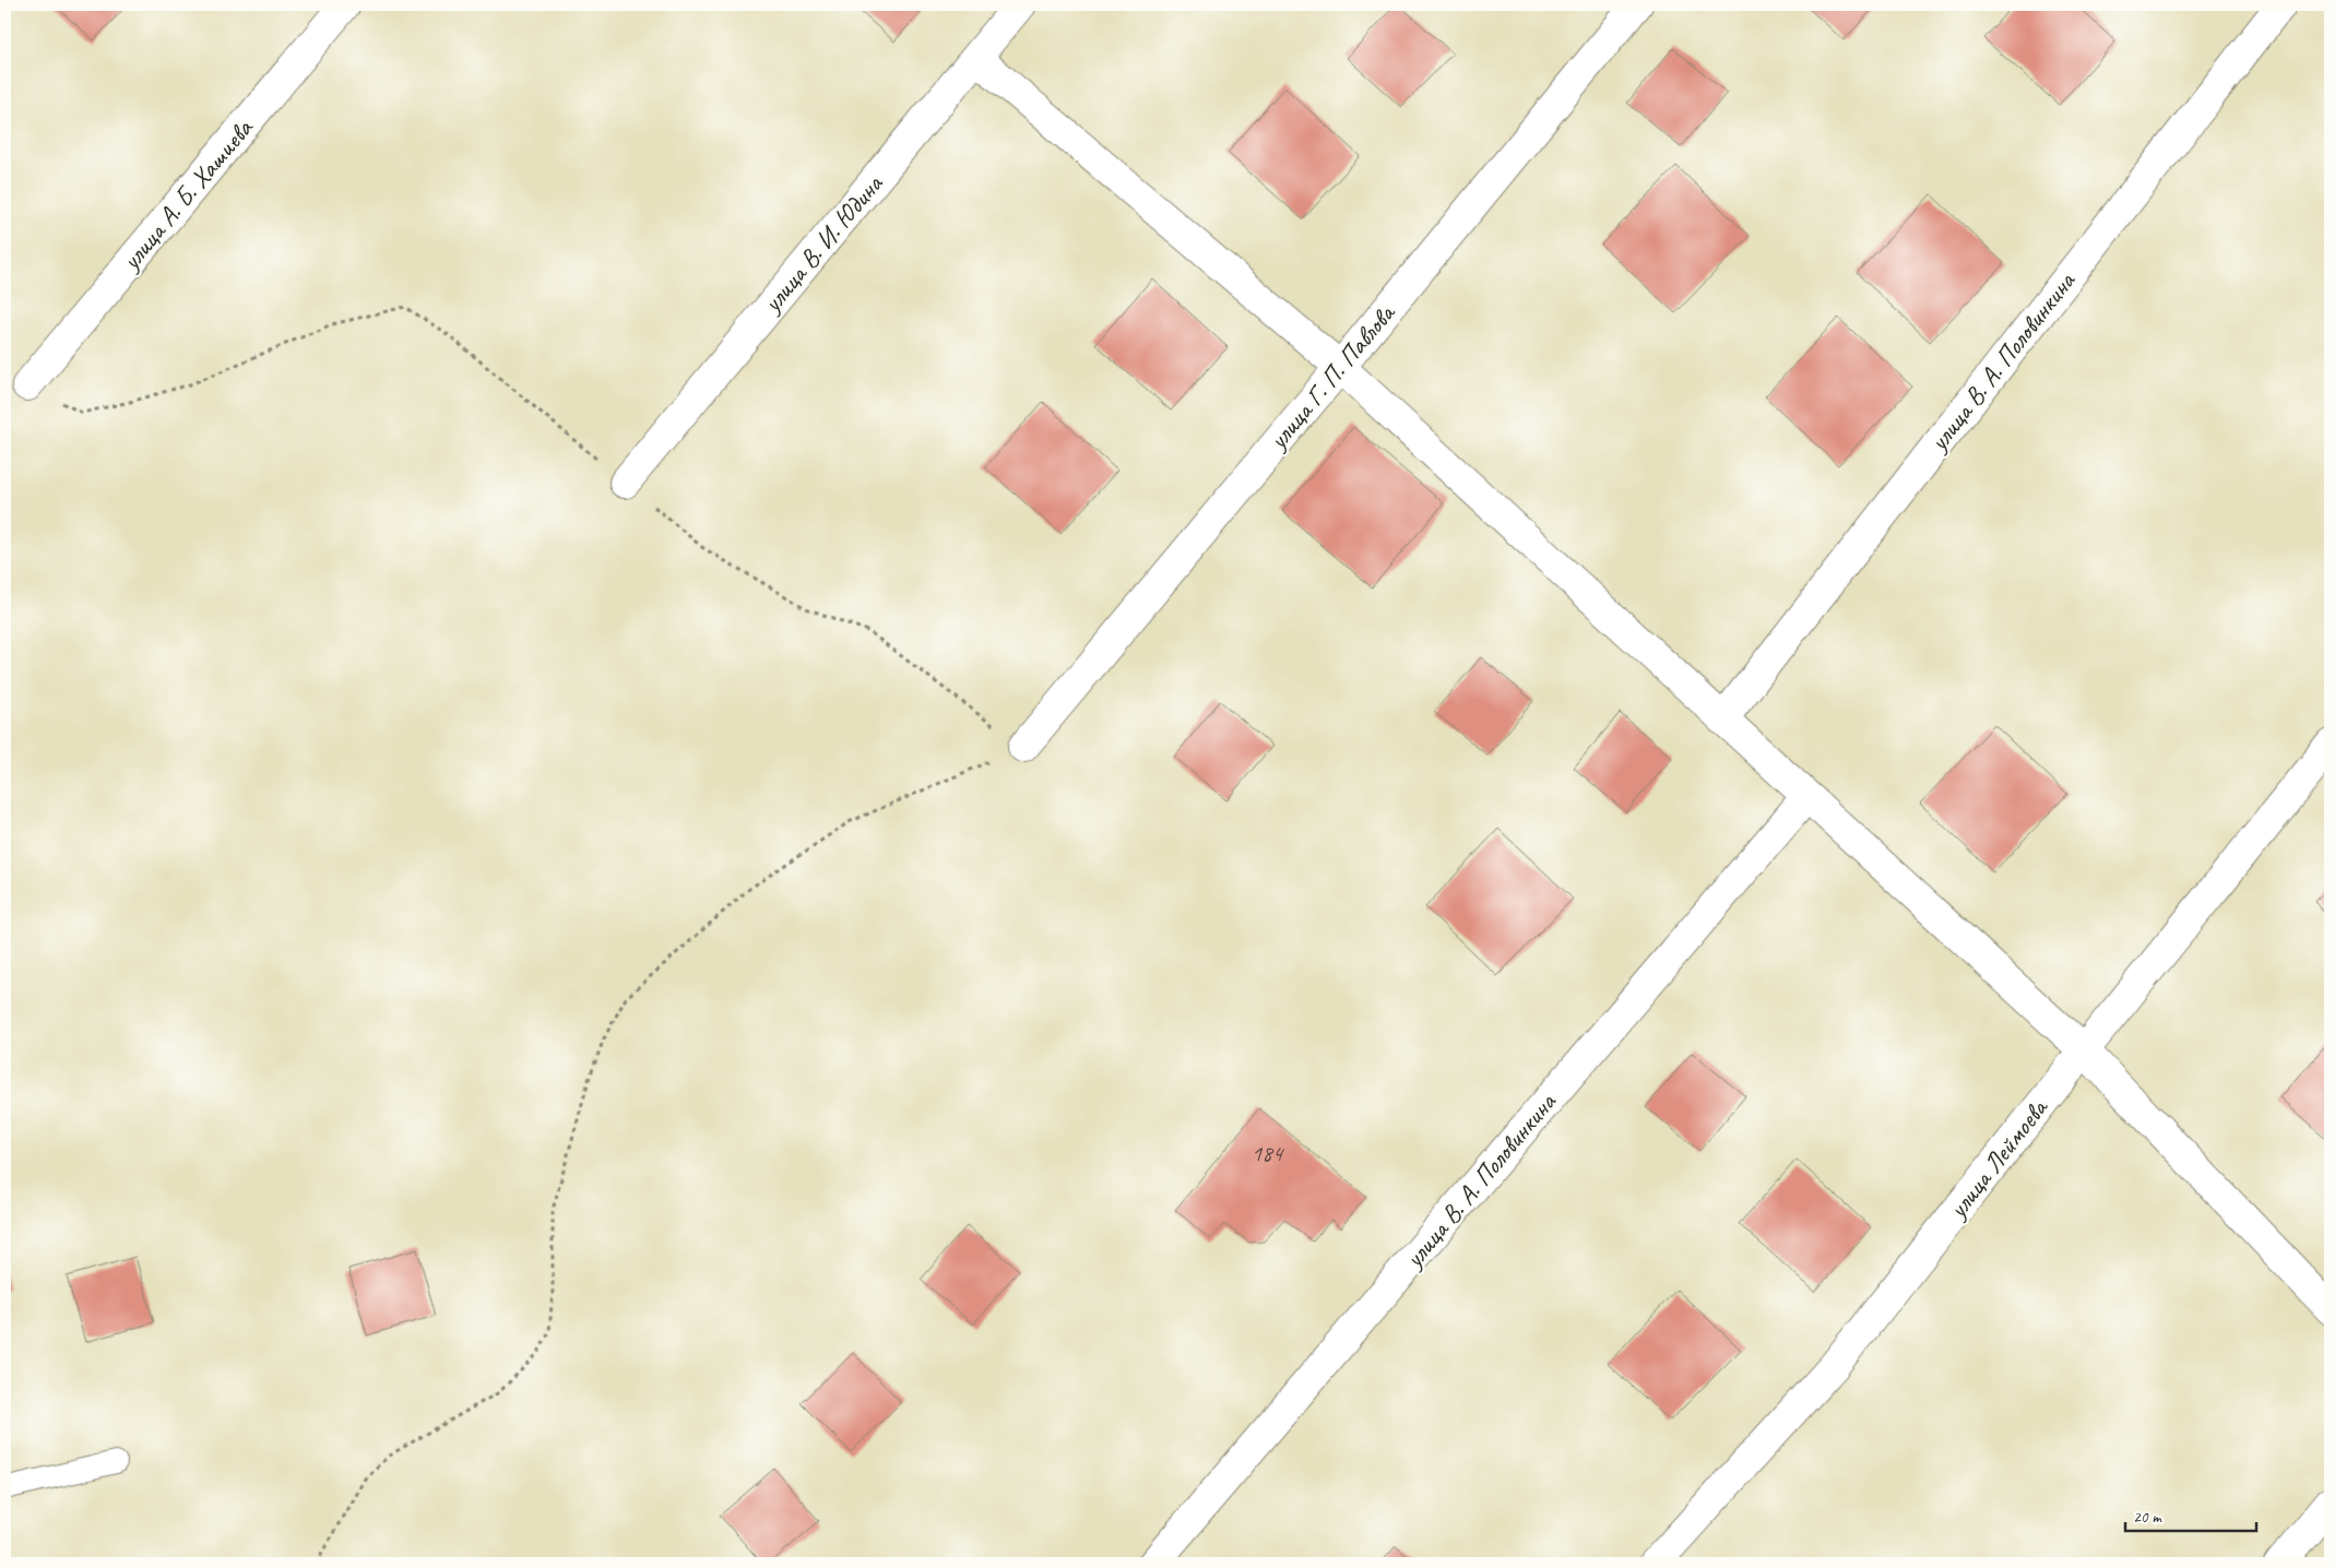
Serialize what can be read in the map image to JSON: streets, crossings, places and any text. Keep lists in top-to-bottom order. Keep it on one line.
{"streets":{"street":["улица А. Б. Хашиева","улица В. И. Юдина","улица В. А. Половинкина","улица Г. П. Павлова","улица Леймоева"]},"house_numbers":["184"],"scale_bar":"20 m"}
